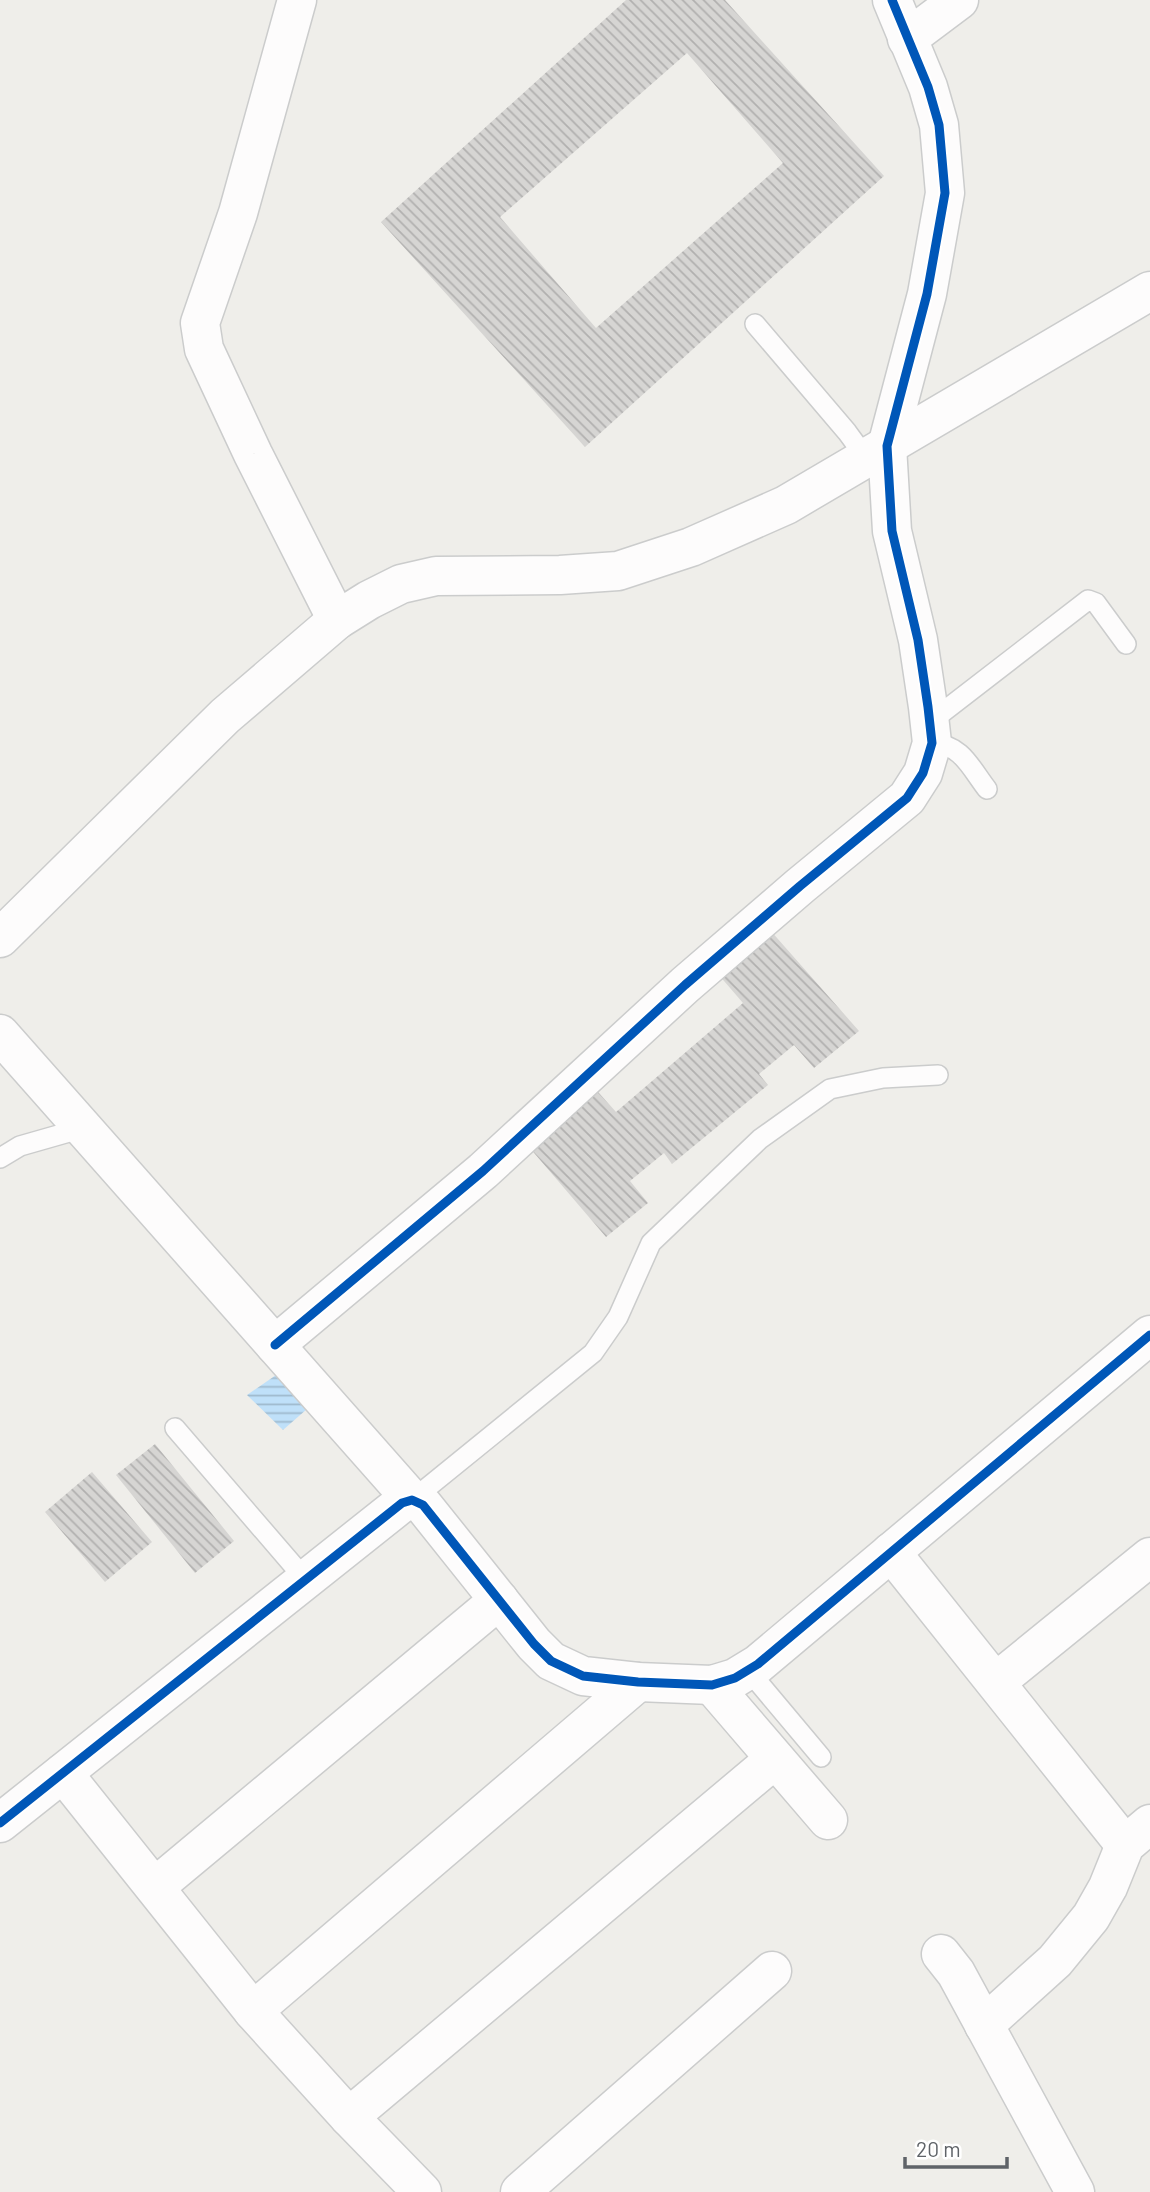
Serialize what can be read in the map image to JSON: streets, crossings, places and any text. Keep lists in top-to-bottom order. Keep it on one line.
{"scale_bar":"20 m"}
